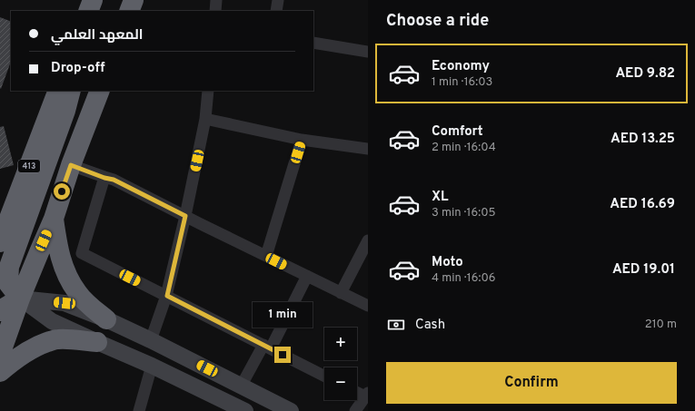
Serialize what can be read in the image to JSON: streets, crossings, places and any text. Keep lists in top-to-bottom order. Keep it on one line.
{"streets":{"highway":["413"]},"page":{"heading":"Choose a ride","banner":["المعهد العلمي","Drop-off"],"list":[{"name":"Economy","note":"1 min · 16:03","value":"AED 9.82"},{"name":"Comfort","note":"2 min · 16:04","value":"AED 13.25"},{"name":"XL","note":"3 min · 16:05","value":"AED 16.69"},{"name":"Moto","note":"4 min · 16:06","value":"AED 19.01"}],"bubble":"1 min","pay":["Cash","210 m"],"map_buttons":["+","−"],"buttons":"Confirm"}}
